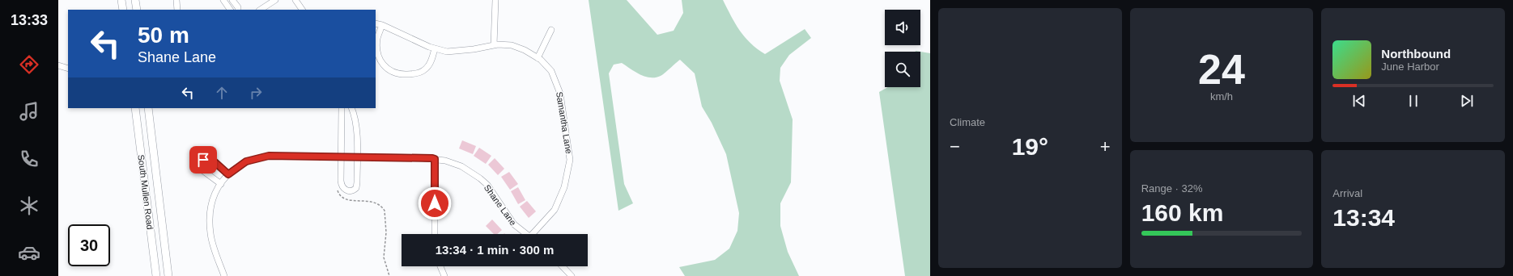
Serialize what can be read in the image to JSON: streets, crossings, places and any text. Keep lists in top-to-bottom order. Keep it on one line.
{"streets":{"street":["Samantha Lane","South Mullen Road","Shane Lane"]},"page":{"tabs":"13:33","tile":["Climate",["24","km/h"],["Range · 32%","160 km"],["Arrival","13:34"]],"turn":["50 m","Shane Lane"],"song":["Northbound","June Harbor"],"heat":["−","19°","+"],"limit":"30","trip":"13:34 · 1 min · 300 m"}}
